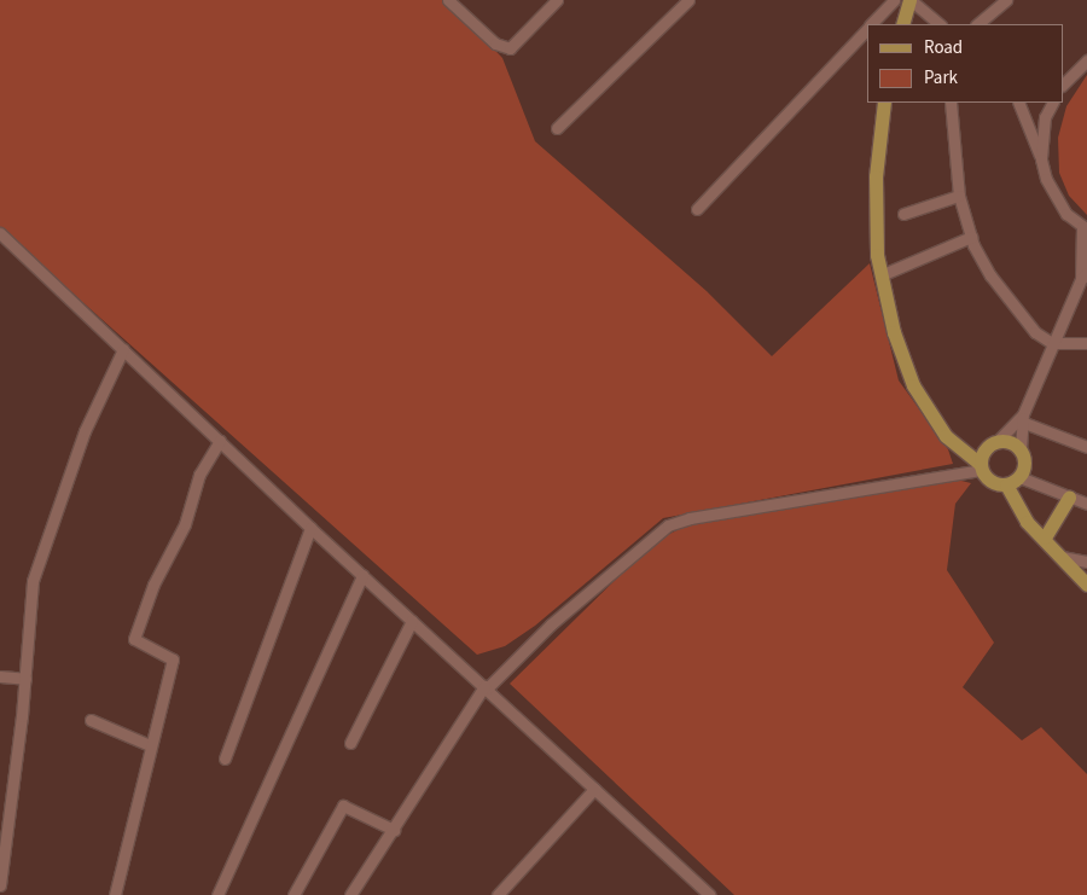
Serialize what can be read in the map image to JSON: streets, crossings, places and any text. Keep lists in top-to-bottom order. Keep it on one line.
{"legend":["Road","Park"]}
